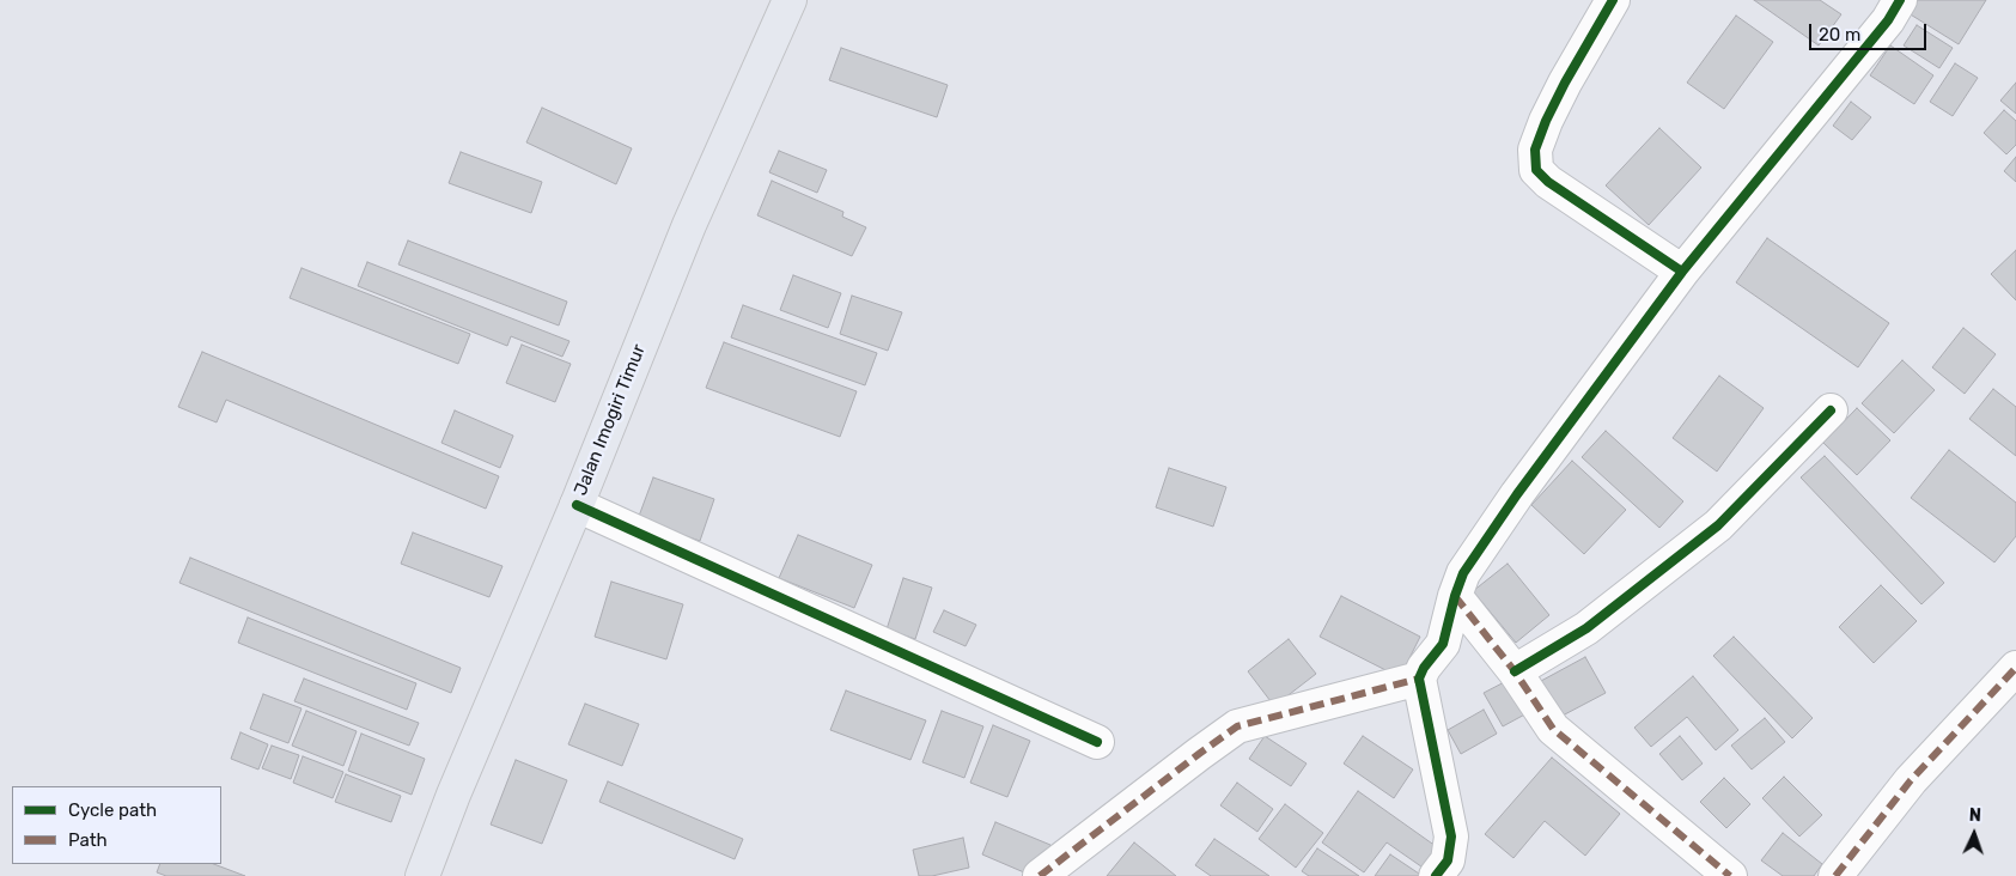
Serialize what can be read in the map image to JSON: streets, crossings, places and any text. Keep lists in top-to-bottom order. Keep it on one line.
{"streets":{"main road":["Jalan Imogiri Timur"]},"legend":["Cycle path","Path"],"scale_bar":"20 m","north":"top"}
